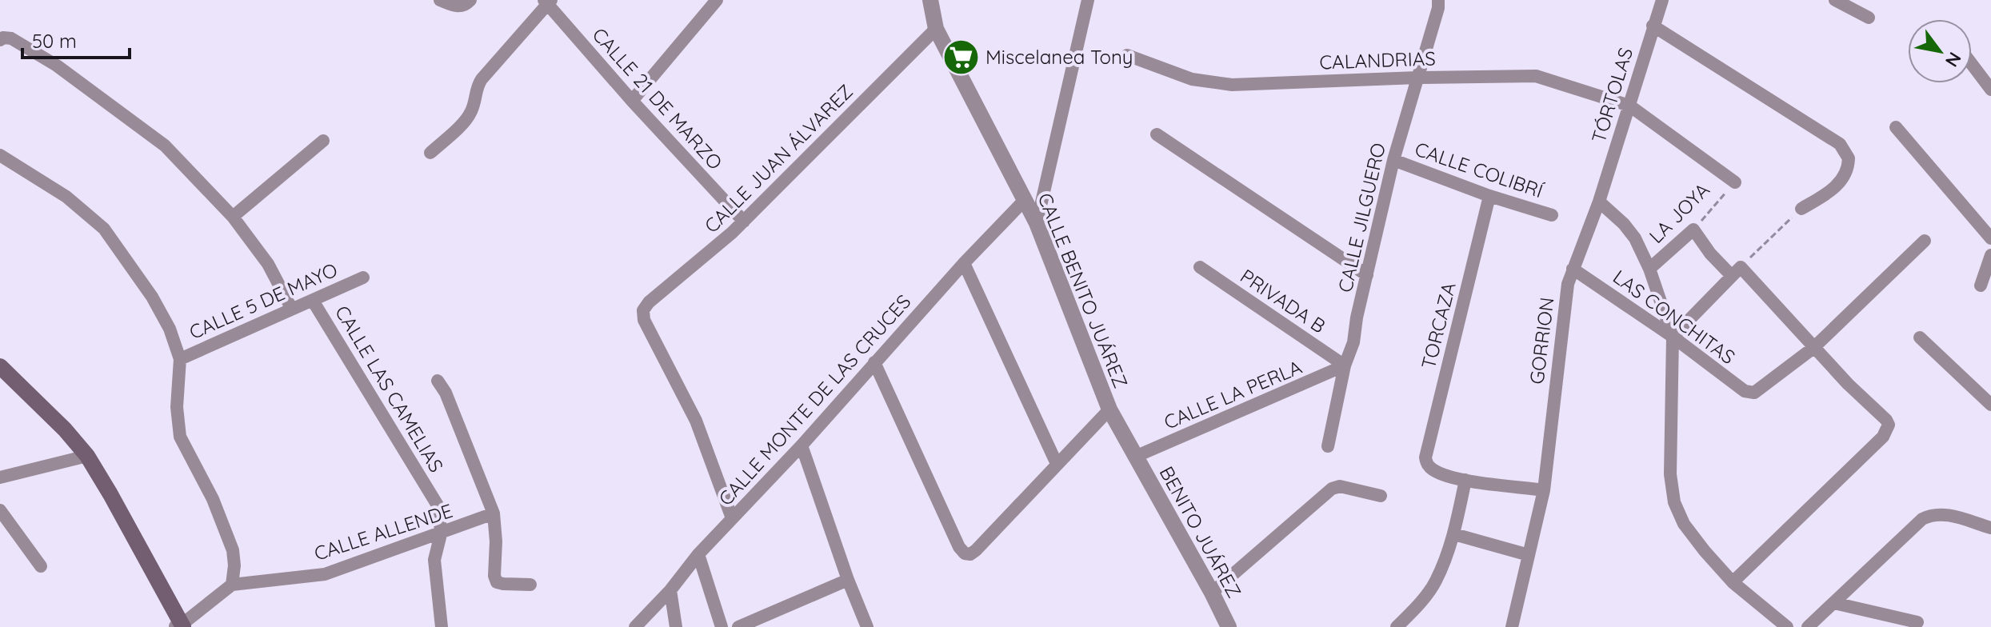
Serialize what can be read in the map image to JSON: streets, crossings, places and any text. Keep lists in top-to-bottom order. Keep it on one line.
{"streets":{"street":["CALANDRIAS","TÓRTOLAS","CALLE 21 DE MARZO","CALLE JUAN ÁLVAREZ","CALLE COLIBRÍ","LA JOYA","CALLE JILGUERO","CALLE BENITO JUÁREZ","CALLE 5 DE MAYO","PRIVADA B","LAS CONCHITAS","TORCAZA","GORRION","CALLE LAS CAMELIAS","CALLE LA PERLA","CALLE MONTE DE LAS CRUCES","CALLE ALLENDE","BENITO JUÁREZ"]},"crossings":[["CALANDRIAS","TÓRTOLAS"],["CALANDRIAS","LA JOYA"],["CALANDRIAS","CALLE JILGUERO"],["TÓRTOLAS","GORRION"],["CALLE 21 DE MARZO","CALLE JUAN ÁLVAREZ"],["CALLE JUAN ÁLVAREZ","CALLE BENITO JUÁREZ"],["CALLE JUAN ÁLVAREZ","CALLE MONTE DE LAS CRUCES"],["CALLE COLIBRÍ","CALLE JILGUERO"],["CALLE COLIBRÍ","TORCAZA"],["CALLE JILGUERO","PRIVADA B"],["CALLE JILGUERO","CALLE LA PERLA"],["CALLE BENITO JUÁREZ","CALLE LA PERLA"],["CALLE BENITO JUÁREZ","CALLE MONTE DE LAS CRUCES"],["CALLE BENITO JUÁREZ","BENITO JUÁREZ"],["CALLE 5 DE MAYO","CALLE LAS CAMELIAS"],["PRIVADA B","CALLE LA PERLA"],["LAS CONCHITAS","GORRION"],["CALLE LAS CAMELIAS","CALLE ALLENDE"],["CALLE LA PERLA","BENITO JUÁREZ"]],"places":{"supermarket":["Miscelanea Tony"]},"scale_bar":"50 m","north":"bottom right"}
